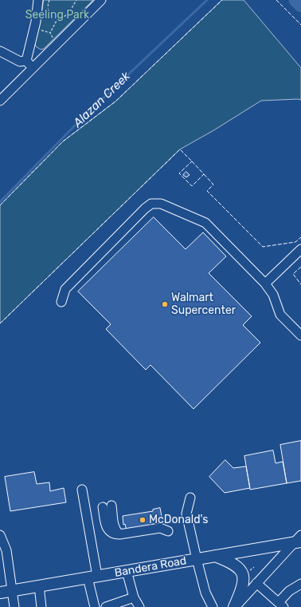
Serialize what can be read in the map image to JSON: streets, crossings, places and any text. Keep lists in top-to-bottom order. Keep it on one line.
{"streets":{"main road":["Bandera Road"]},"water":["Alazan Creek"],"parks":["Seeling Park"],"places":["Walmart Supercenter","McDonald's"]}
